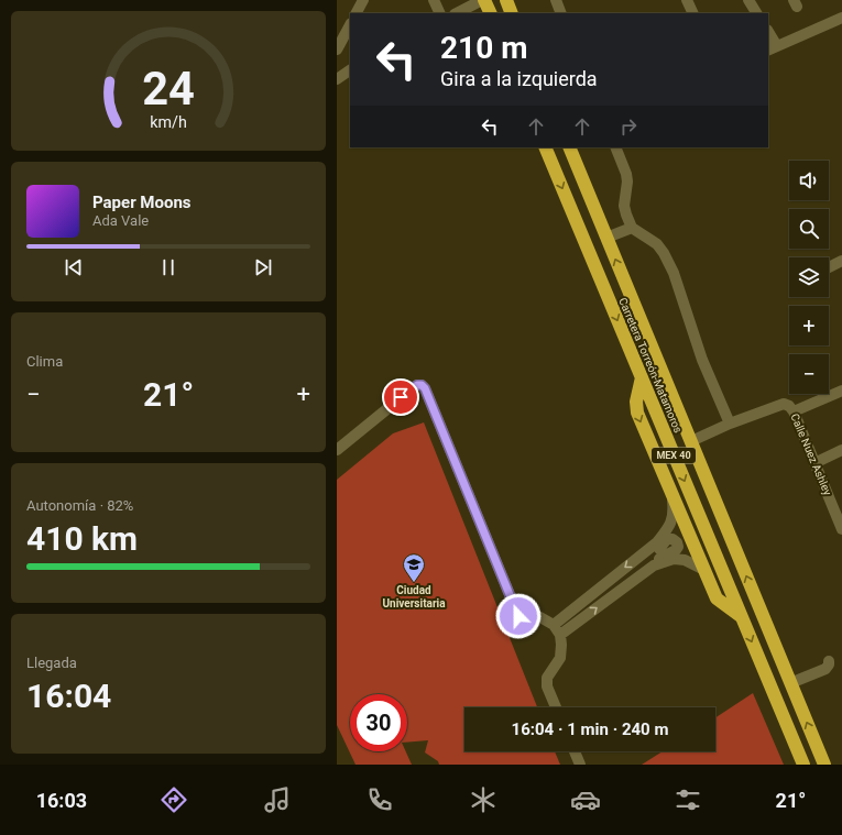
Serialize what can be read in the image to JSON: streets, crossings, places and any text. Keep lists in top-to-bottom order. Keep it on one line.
{"streets":{"highway":["Carretera Torreón-Matamoros","MEX 40"],"street":["Calle Nuez Ashley"]},"places":{"school or university":["Ciudad Universitaria"]},"page":{"turn":["210 m","Gira a la izquierda"],"map_buttons":["+","−"],"song":["Paper Moons","Ada Vale"],"tile":["Clima",["Autonomía · 82%","410 km"],["Llegada","16:04"]],"heat":["−","21°","+"],"limit":"30","trip":"16:04 · 1 min · 240 m","tabs":["16:03","21°"],"gauge":["24","km/h"]}}
